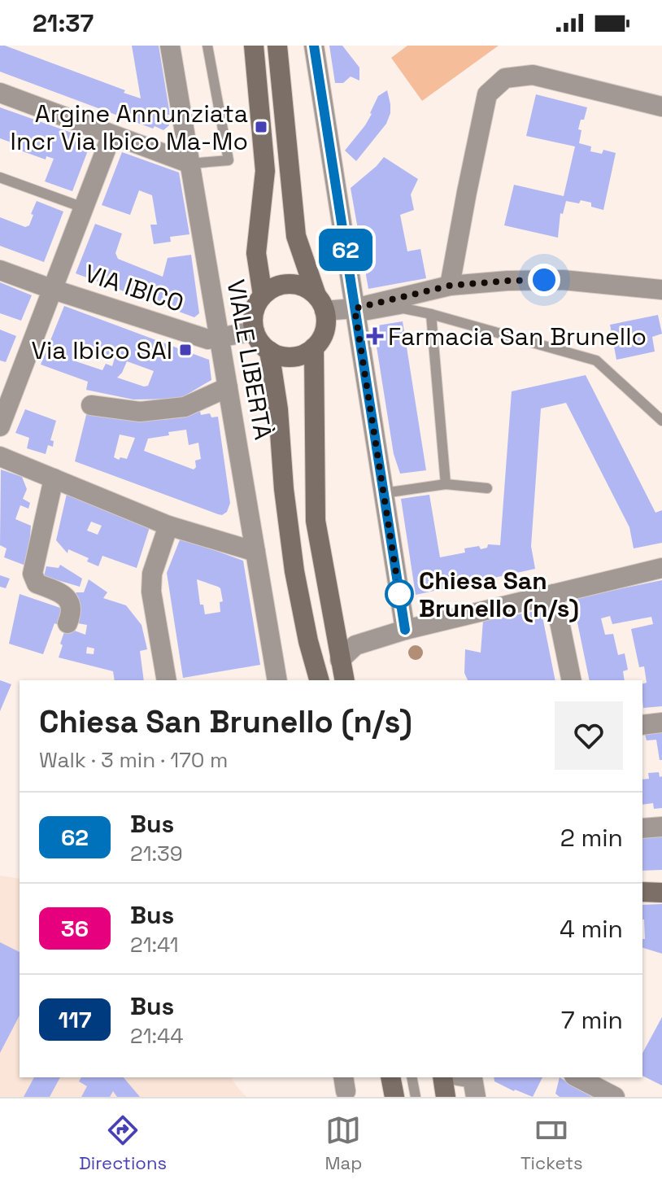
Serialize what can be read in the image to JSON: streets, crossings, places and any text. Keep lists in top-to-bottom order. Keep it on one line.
{"streets":{"street":["VIA IBICO","VIALE LIBERTÀ"]},"crossings":[["VIA IBICO","VIALE LIBERTÀ"]],"places":{"transit":["Argine Annunziata Incr Via Ibico Ma-Mo","Via Ibico SAI"],"health":["Farmacia San Brunello"],"other":["Chiesa San Brunello (n/s)"]},"lines":["bus line 62"],"page":{"status":"21:37","on_map":"62","heading":["Chiesa San Brunello (n/s)","Walk · 3 min · 170 m"],"list":[{"mark":"62","name":"Bus","note":"21:39","value":"2 min"},{"mark":"36","name":"Bus","note":"21:41","value":"4 min"},{"mark":"117","name":"Bus","note":"21:44","value":"7 min"}],"tabs":["Directions","Map","Tickets"]}}
